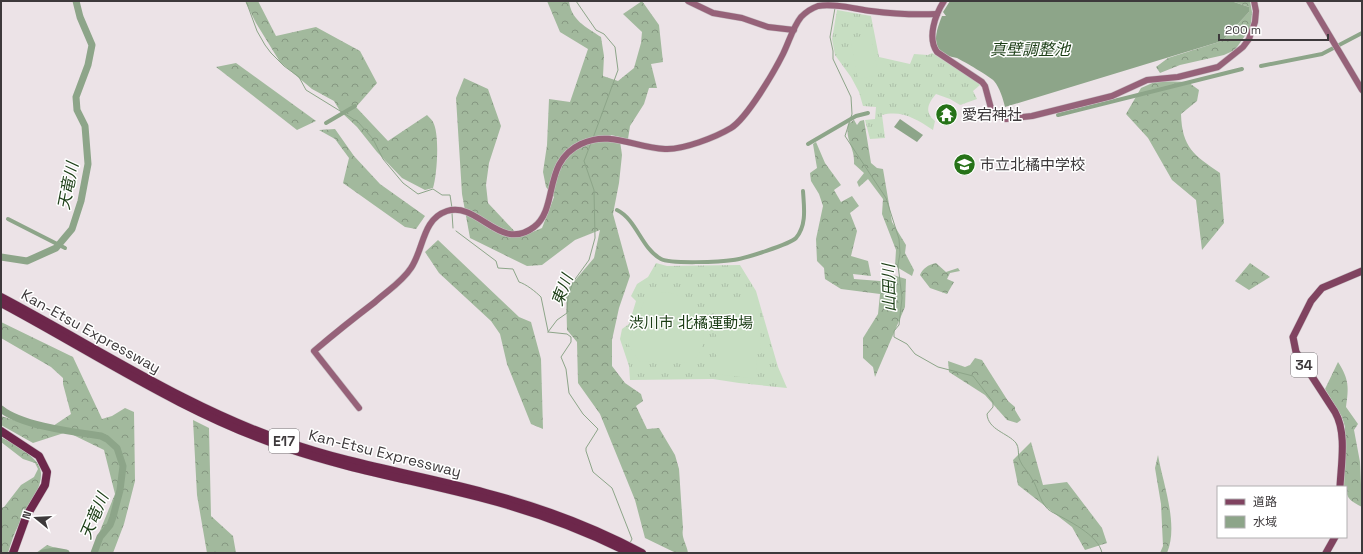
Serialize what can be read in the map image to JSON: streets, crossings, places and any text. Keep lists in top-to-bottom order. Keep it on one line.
{"streets":{"highway":["Kan-Etsu Expressway","E17"],"main road":["34"]},"water":["真壁調整池","天竜川","山田川","東川"],"parks":["渋川市 北橘運動場"],"places":{"temple":["愛宕神社"],"school or university":["市立北橘中学校"]},"legend":["道路","水域"],"scale_bar":"200 m","north":"left"}
